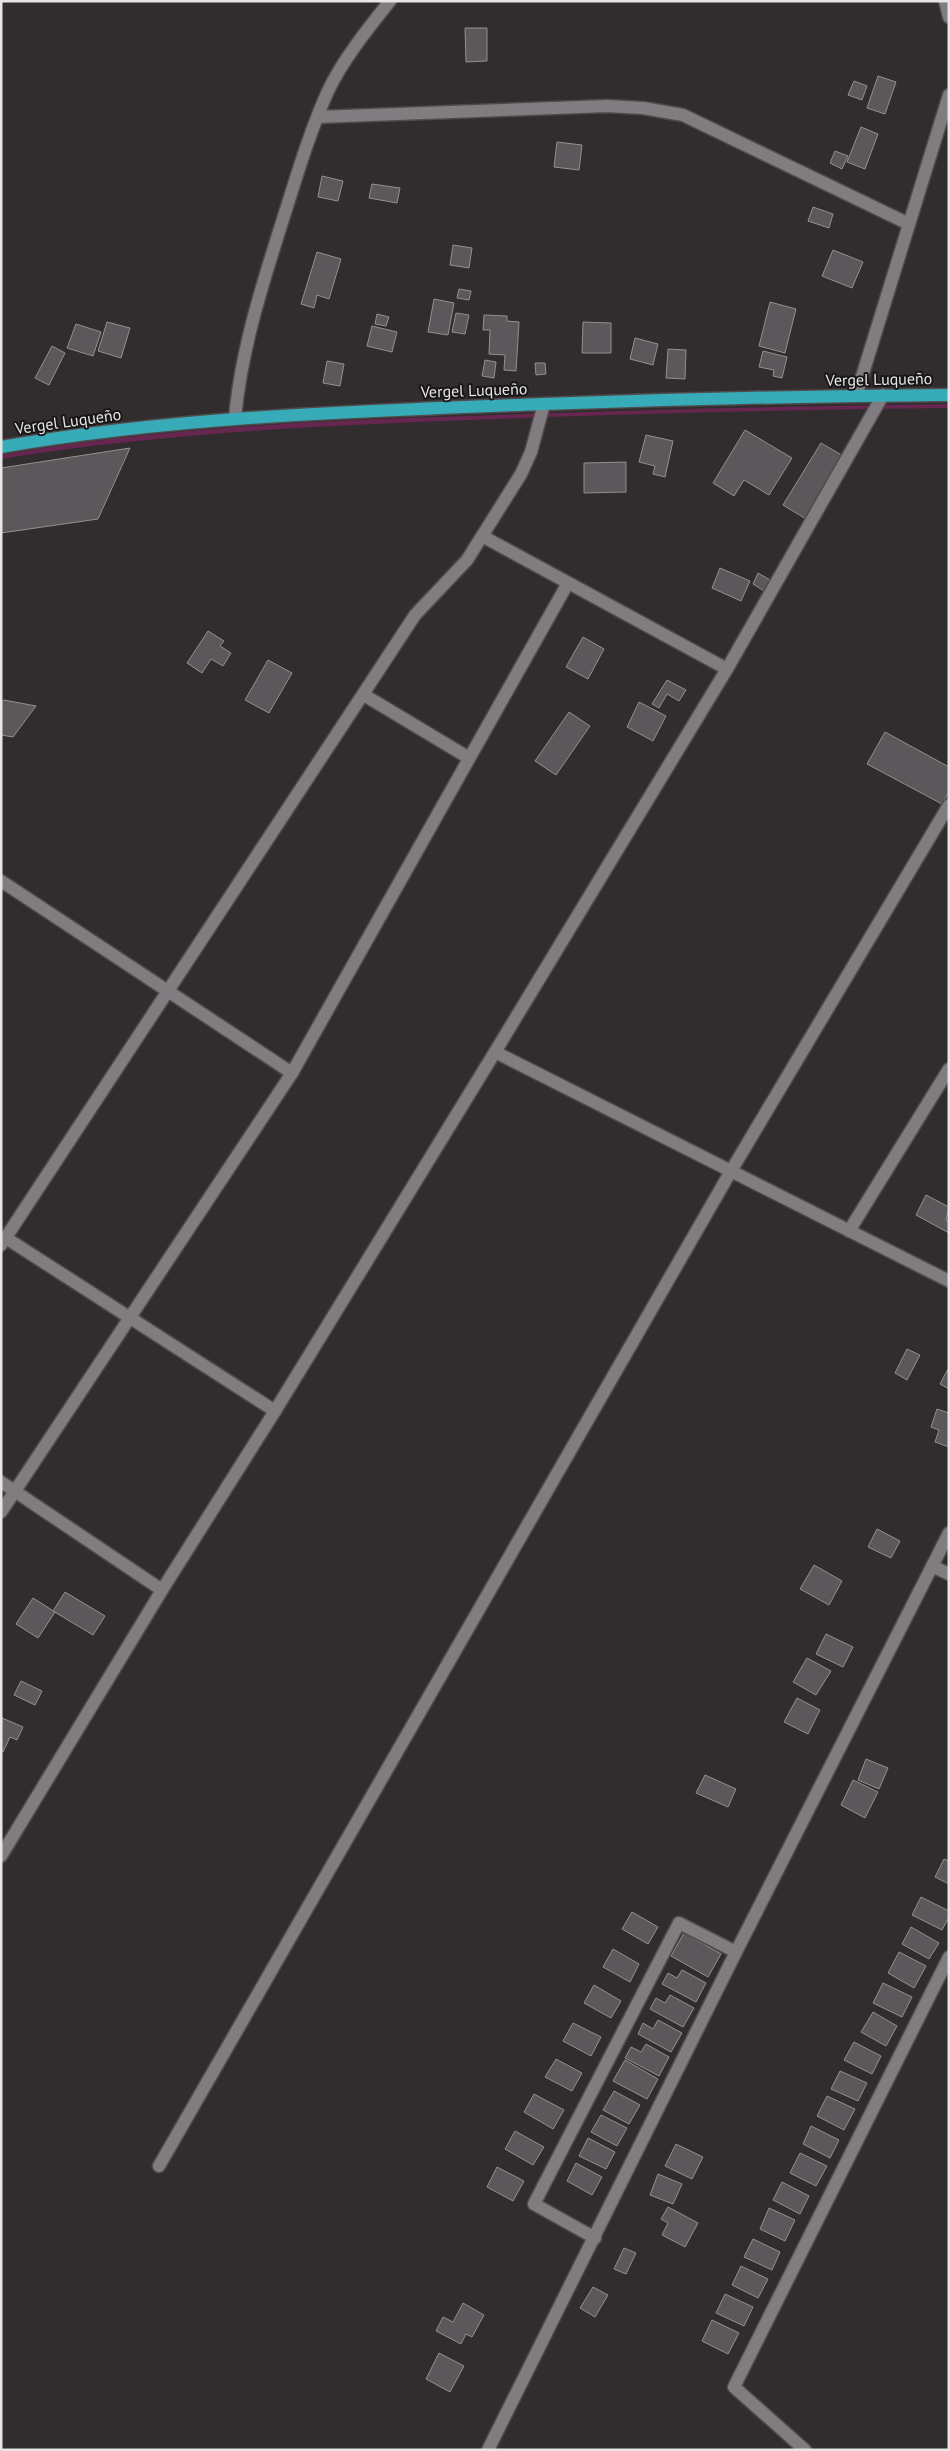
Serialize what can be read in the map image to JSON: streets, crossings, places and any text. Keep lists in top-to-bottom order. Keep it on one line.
{"streets":{"main road":["Vergel Luqueño"]}}
